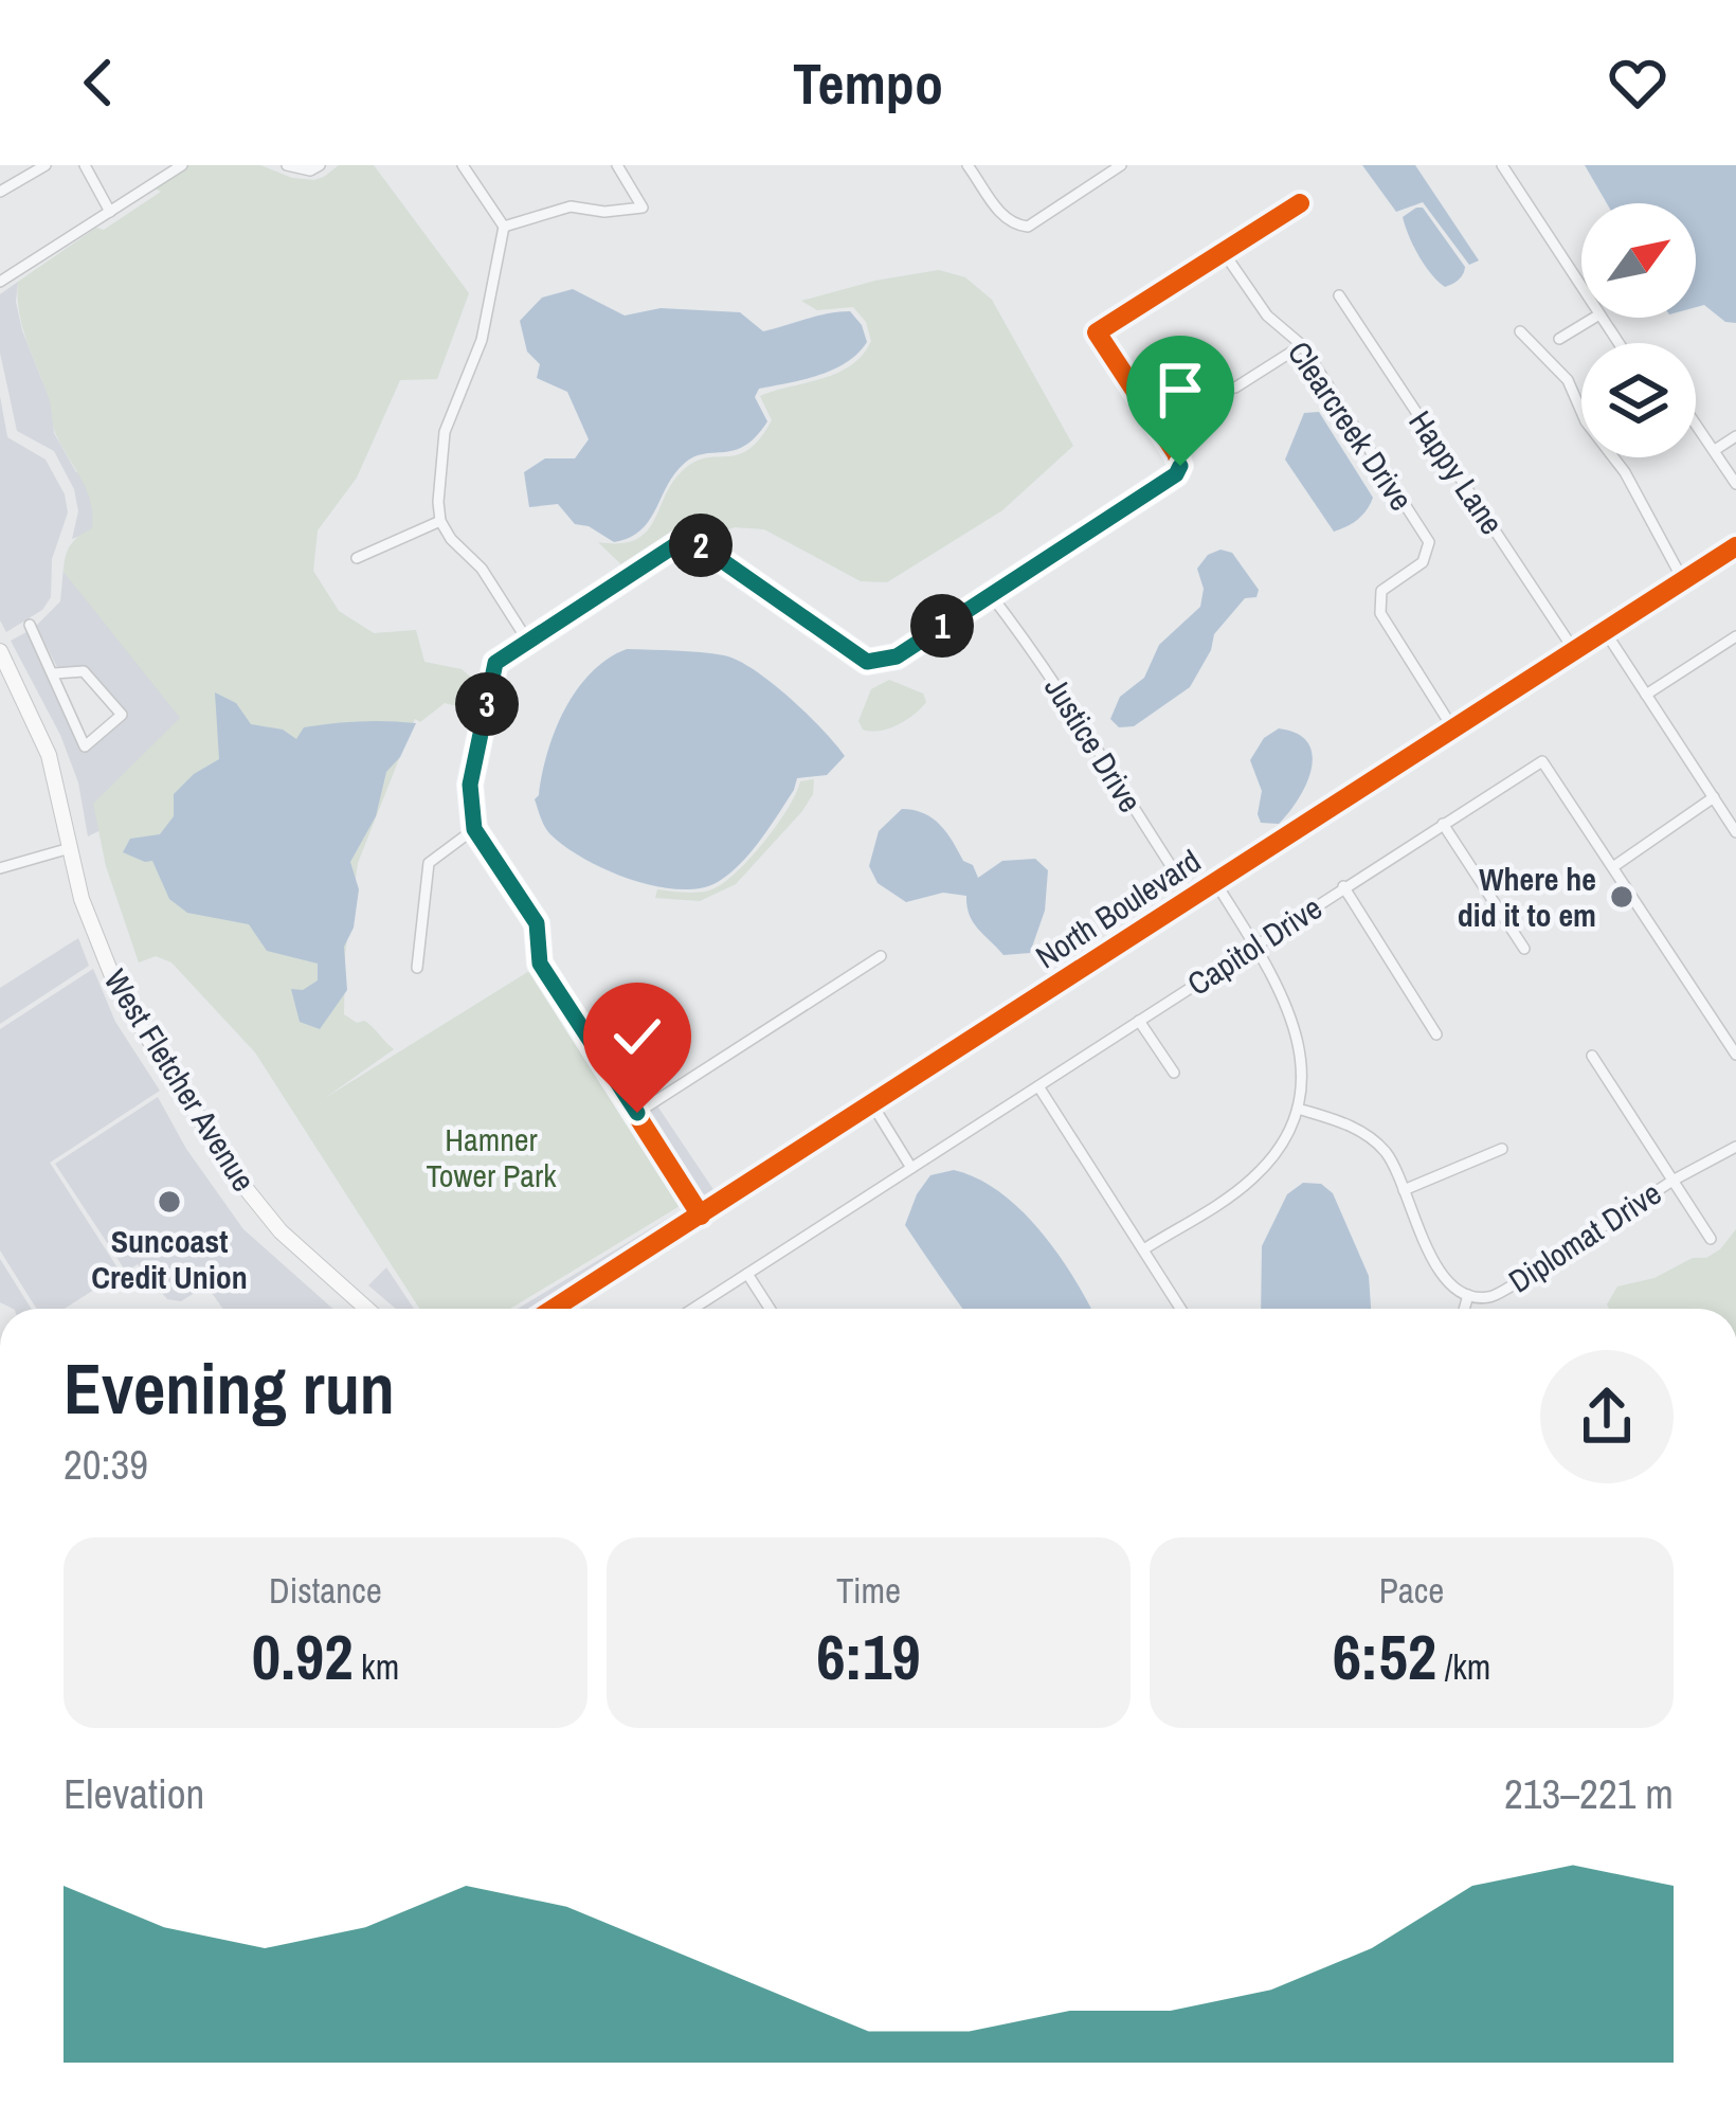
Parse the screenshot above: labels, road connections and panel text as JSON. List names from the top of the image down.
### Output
{
  "streets": {
    "street": [
      "Clearcreek Drive",
      "Happy Lane",
      "Justice Drive",
      "North Boulevard",
      "Capitol Drive",
      "West Fletcher Avenue",
      "Diplomat Drive"
    ]
  },
  "crossings": [
    ["Clearcreek Drive", "North Boulevard"],
    ["Happy Lane", "North Boulevard"],
    ["Justice Drive", "North Boulevard"]
  ],
  "parks": ["Hamner Tower Park"],
  "places": ["Where he did it to em", "Suncoast Credit Union"],
  "north": "top right",
  "page": {
    "header": "Tempo",
    "pins": ["2", "1", "3"],
    "heading": ["Evening run", "20:39"],
    "stats": [
      ["Distance", "0.92 km"],
      ["Time", "6:19"],
      ["Pace", "6:52 /km"]
    ],
    "chart": ["Elevation", "213–221 m"]
  }
}
